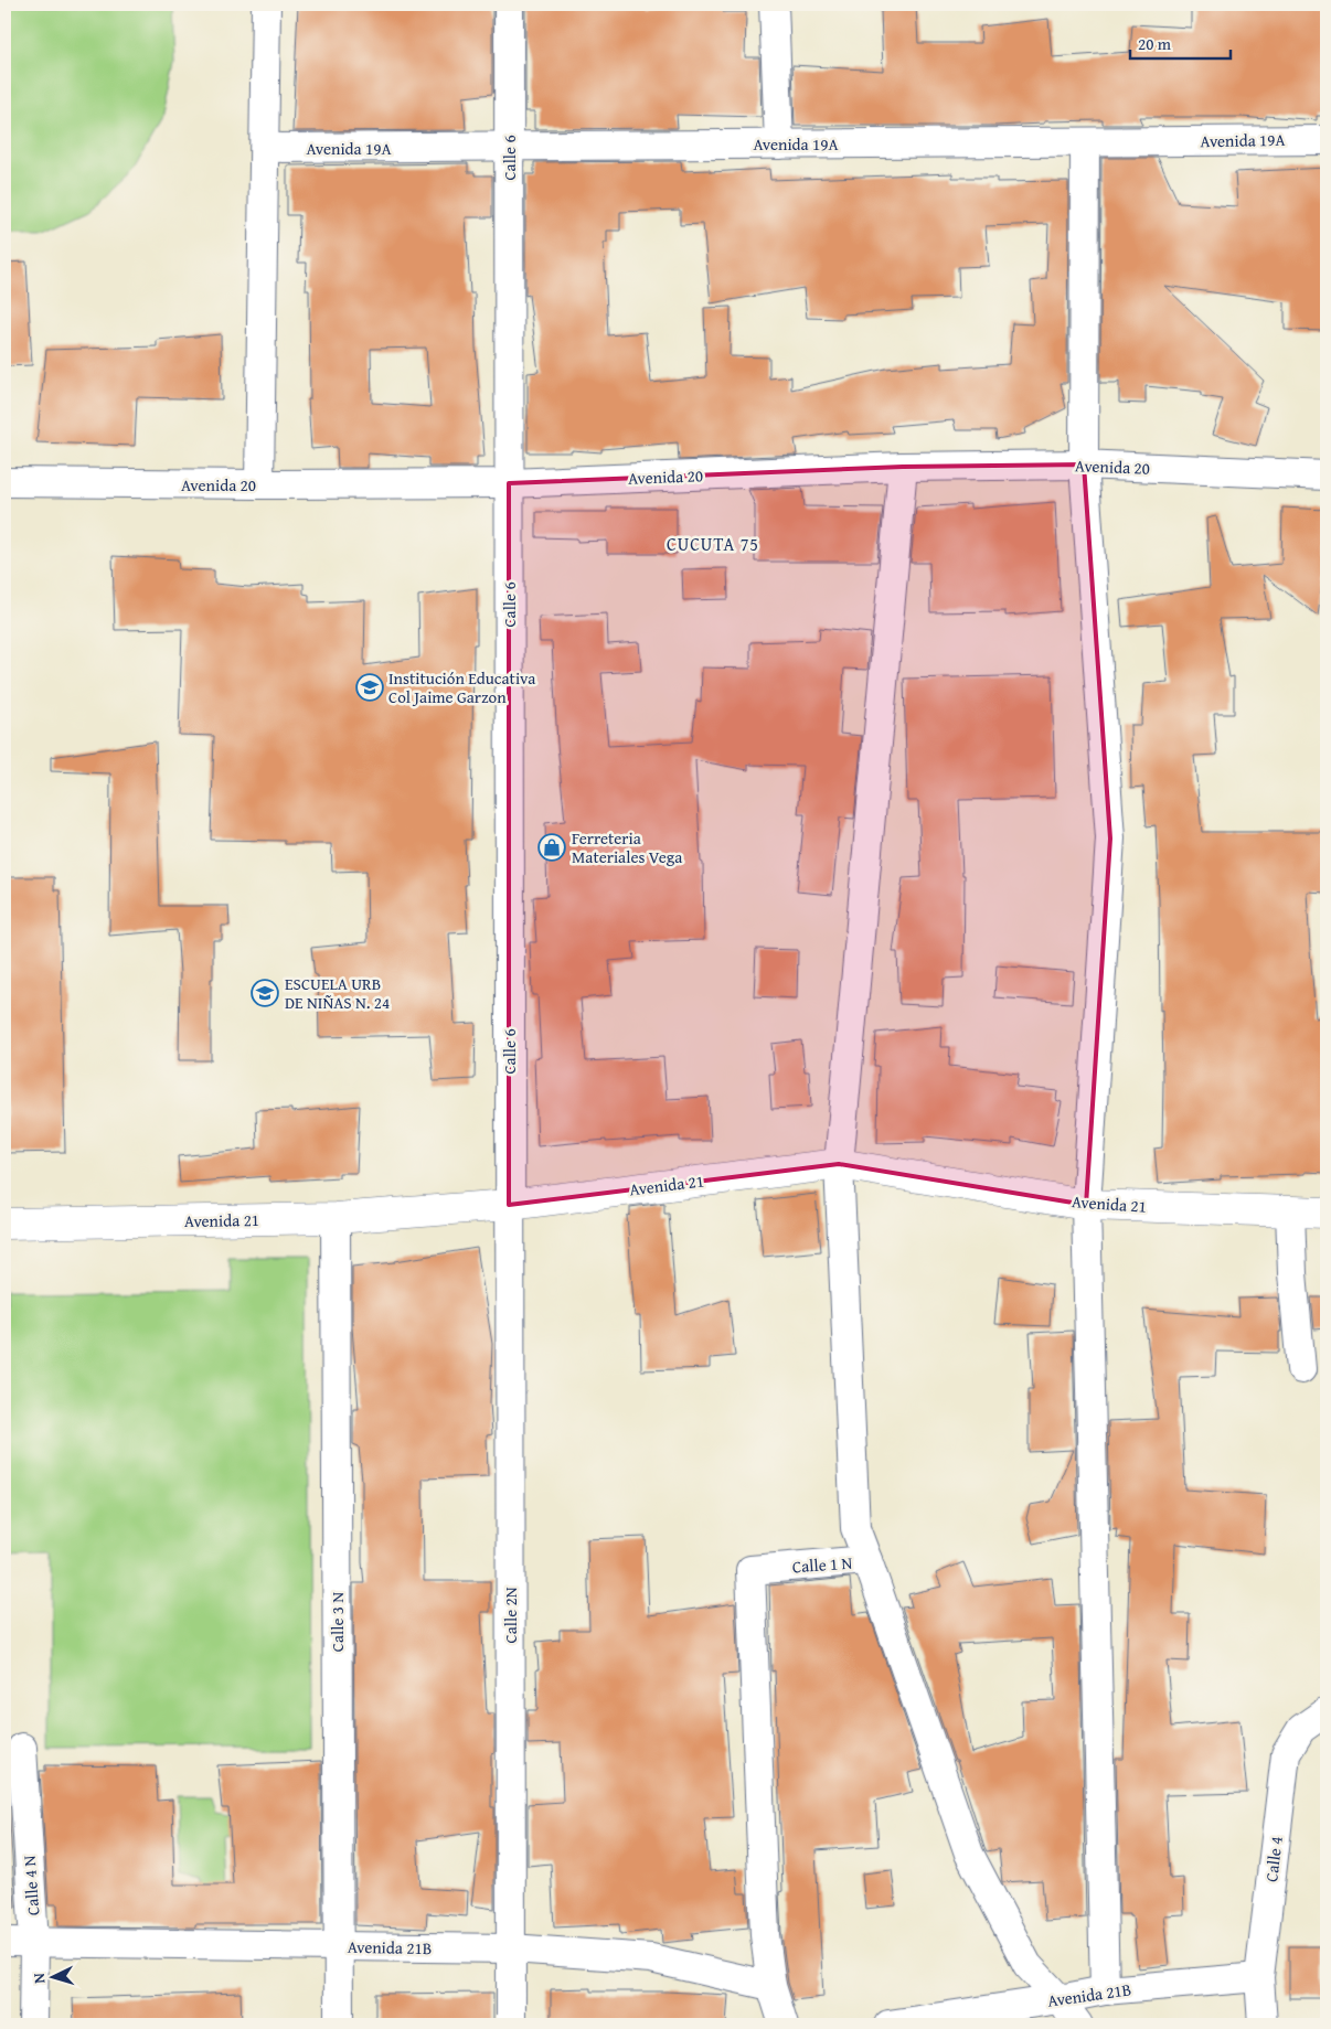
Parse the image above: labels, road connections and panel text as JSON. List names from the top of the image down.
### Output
{
  "streets": {
    "main road": ["Avenida 21"],
    "street": [
      "Avenida 19A",
      "Calle 6",
      "Avenida 20",
      "Calle 1 N",
      "Calle 2N",
      "Calle 3 N",
      "Calle 4",
      "Calle 4 N",
      "Avenida 21B"
    ]
  },
  "crossings": [
    ["Avenida 19A", "Calle 6"],
    ["Calle 6", "Avenida 20"],
    ["Calle 6", "Avenida 21"],
    ["Calle 6", "Calle 2N"],
    ["Avenida 21", "Calle 2N"],
    ["Avenida 21", "Calle 3 N"],
    ["Calle 1 N", "Avenida 21B"],
    ["Calle 2N", "Avenida 21B"],
    ["Calle 3 N", "Avenida 21B"],
    ["Calle 4", "Avenida 21B"],
    ["Calle 4 N", "Avenida 21B"]
  ],
  "districts": ["CUCUTA 75"],
  "places": {
    "school or university": ["Institución Educativa Col Jaime Garzon", "ESCUELA URB DE NIÑAS N. 24"],
    "shop": ["Ferreteria Materiales Vega"]
  },
  "scale_bar": "20 m",
  "north": "left"
}
